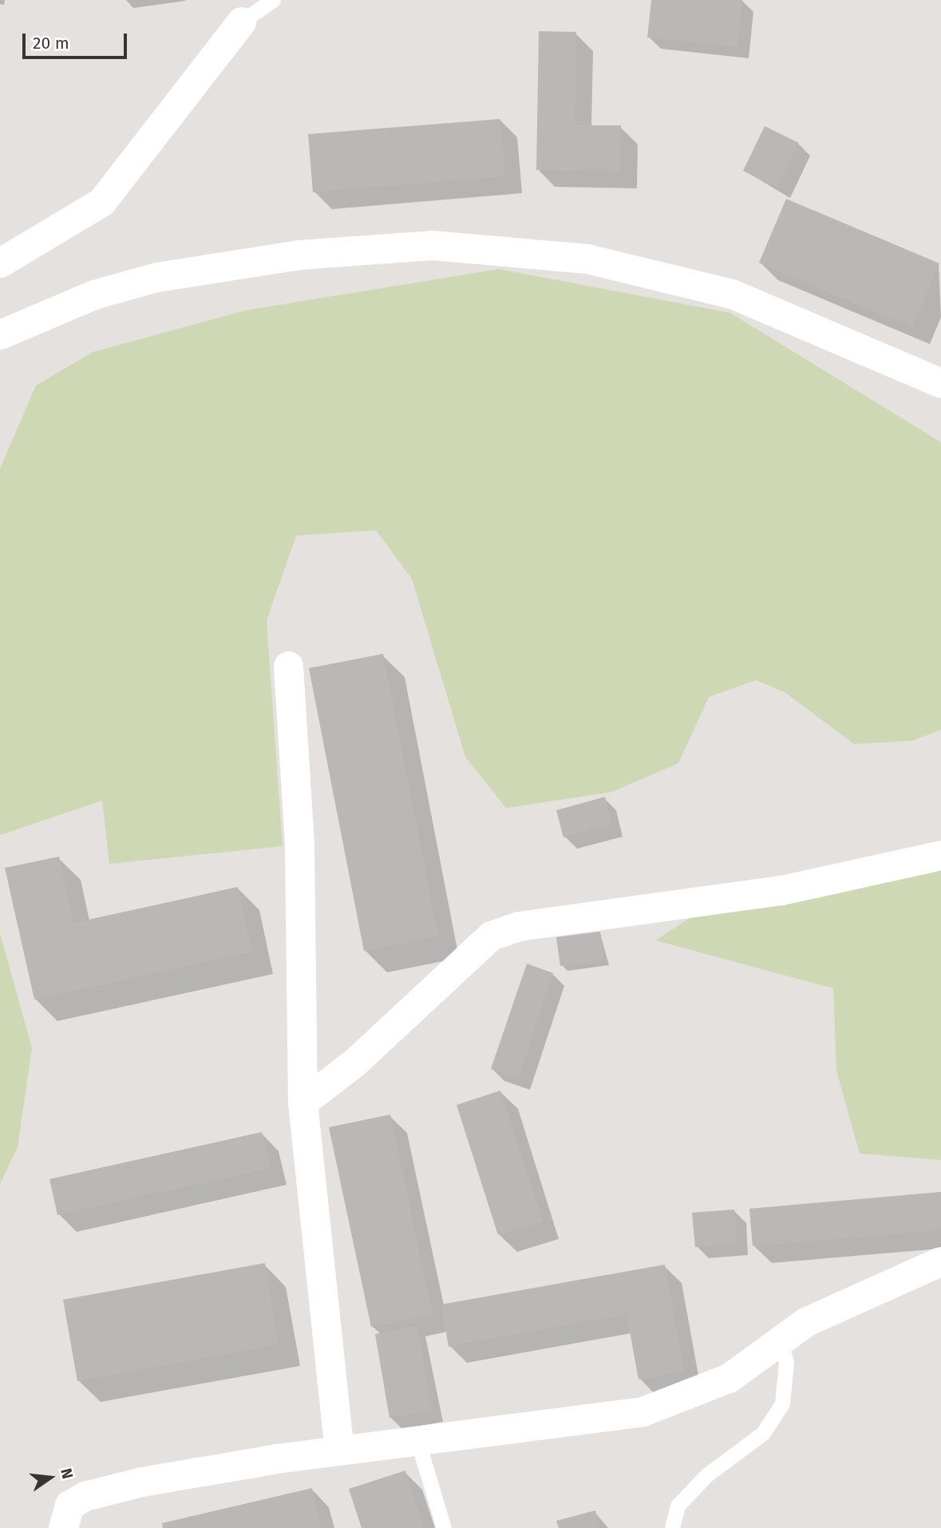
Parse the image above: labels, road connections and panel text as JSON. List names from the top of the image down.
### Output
{
  "scale_bar": "20 m",
  "north": "right"
}
